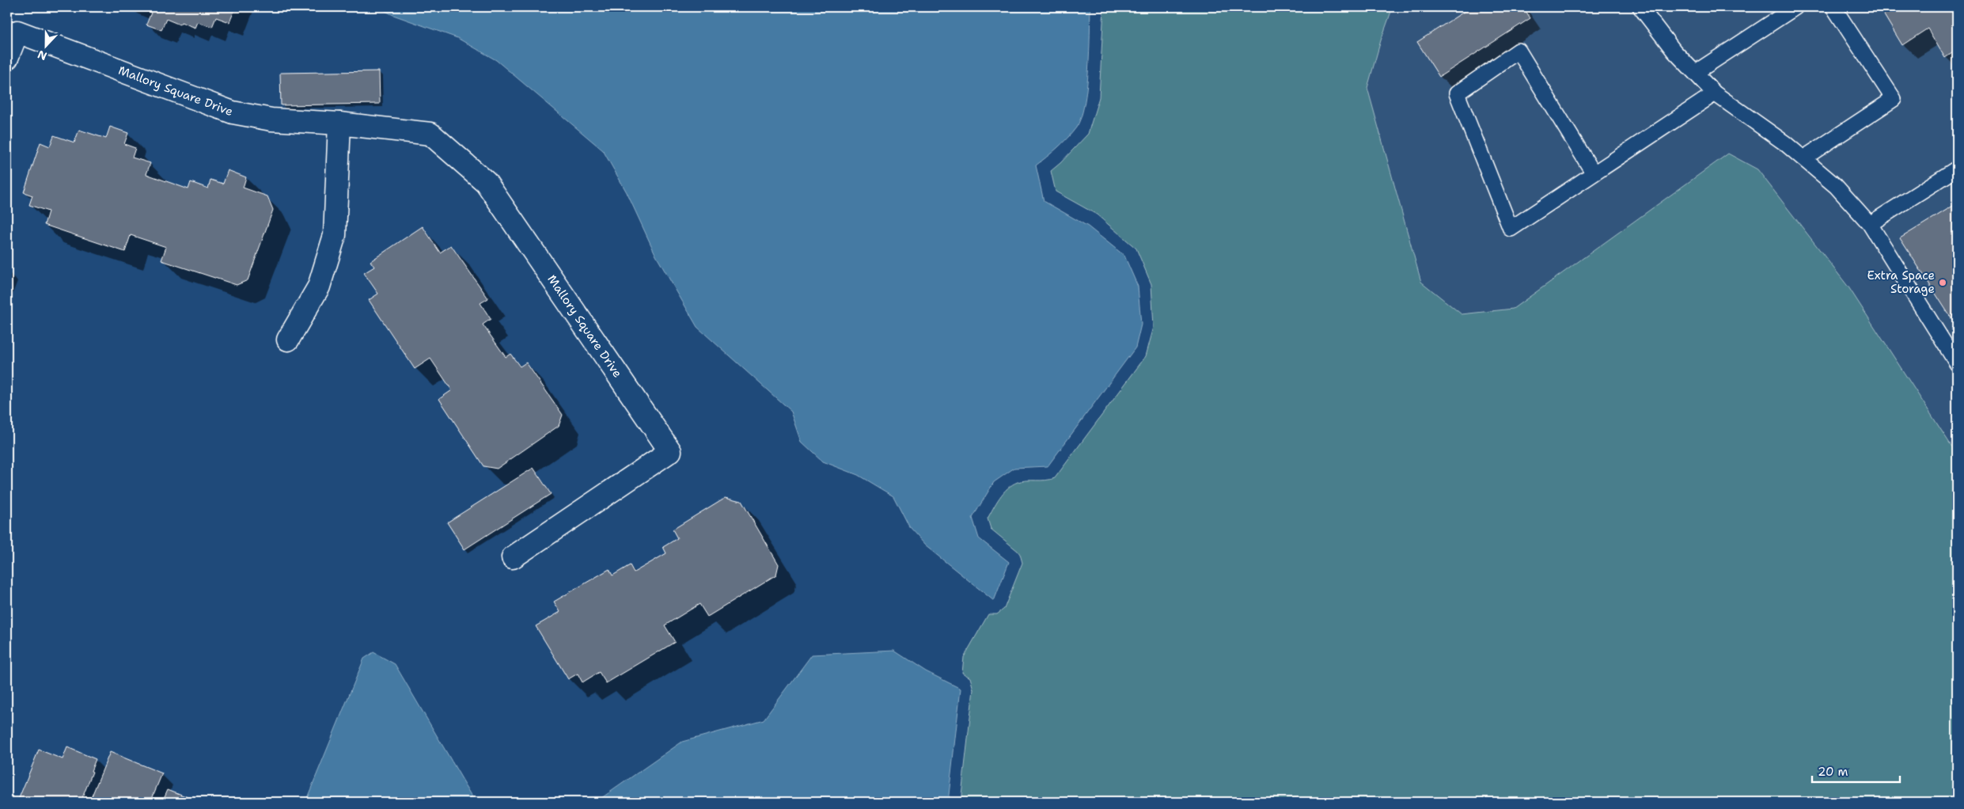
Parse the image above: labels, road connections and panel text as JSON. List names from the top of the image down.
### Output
{
  "streets": {
    "street": ["Mallory Square Drive"]
  },
  "places": ["Extra Space Storage"],
  "scale_bar": "20 m",
  "north": "bottom"
}
